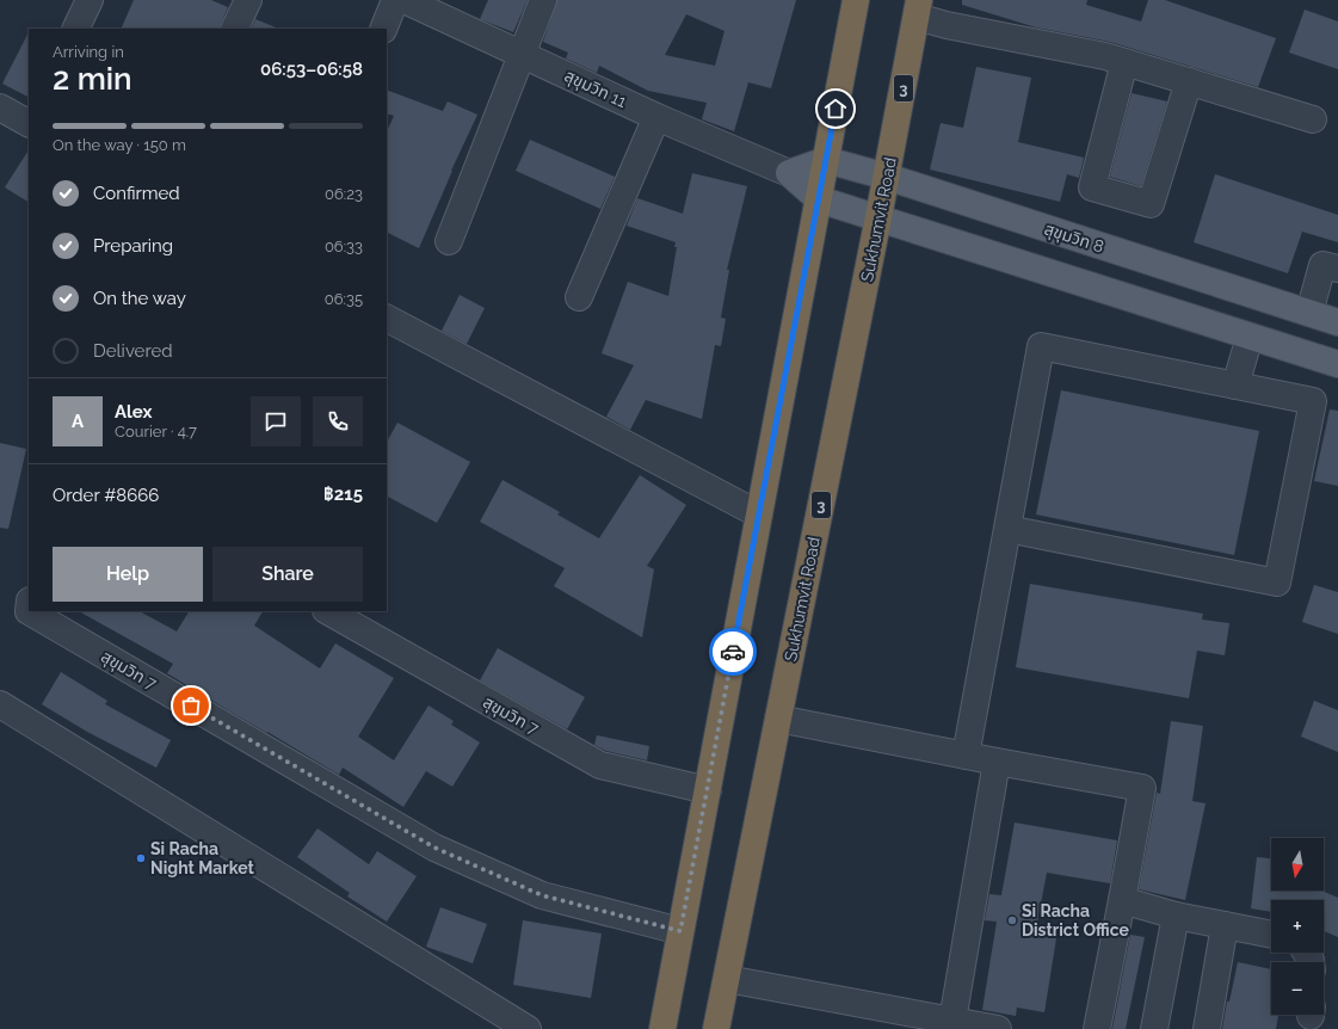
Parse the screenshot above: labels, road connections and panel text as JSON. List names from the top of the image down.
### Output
{
  "streets": {
    "highway": ["3", "Sukhumvit Road"],
    "main road": ["สุขุมวิท 11", "สุขุมวิท 8"],
    "street": ["สุขุมวิท 7"]
  },
  "crossings": [
    ["สุขุมวิท 11", "Sukhumvit Road"],
    ["Sukhumvit Road", "สุขุมวิท 8"]
  ],
  "places": ["Si Racha Night Market", "Si Racha District Office"],
  "north": "bottom",
  "page": {
    "heading": ["2 min", "Arriving in", "06:53–06:58"],
    "panel": [
      "Alex",
      "Courier · 4.7",
      "Order #8666",
      "฿215"
    ],
    "bar": "On the way · 150 m",
    "list": [
      ["Confirmed", "06:23"],
      ["Preparing", "06:33"],
      ["On the way", "06:35"],
      "Delivered"
    ],
    "round": "A",
    "buttons": ["Help", "Share"],
    "map_buttons": ["+", "−"]
  }
}
